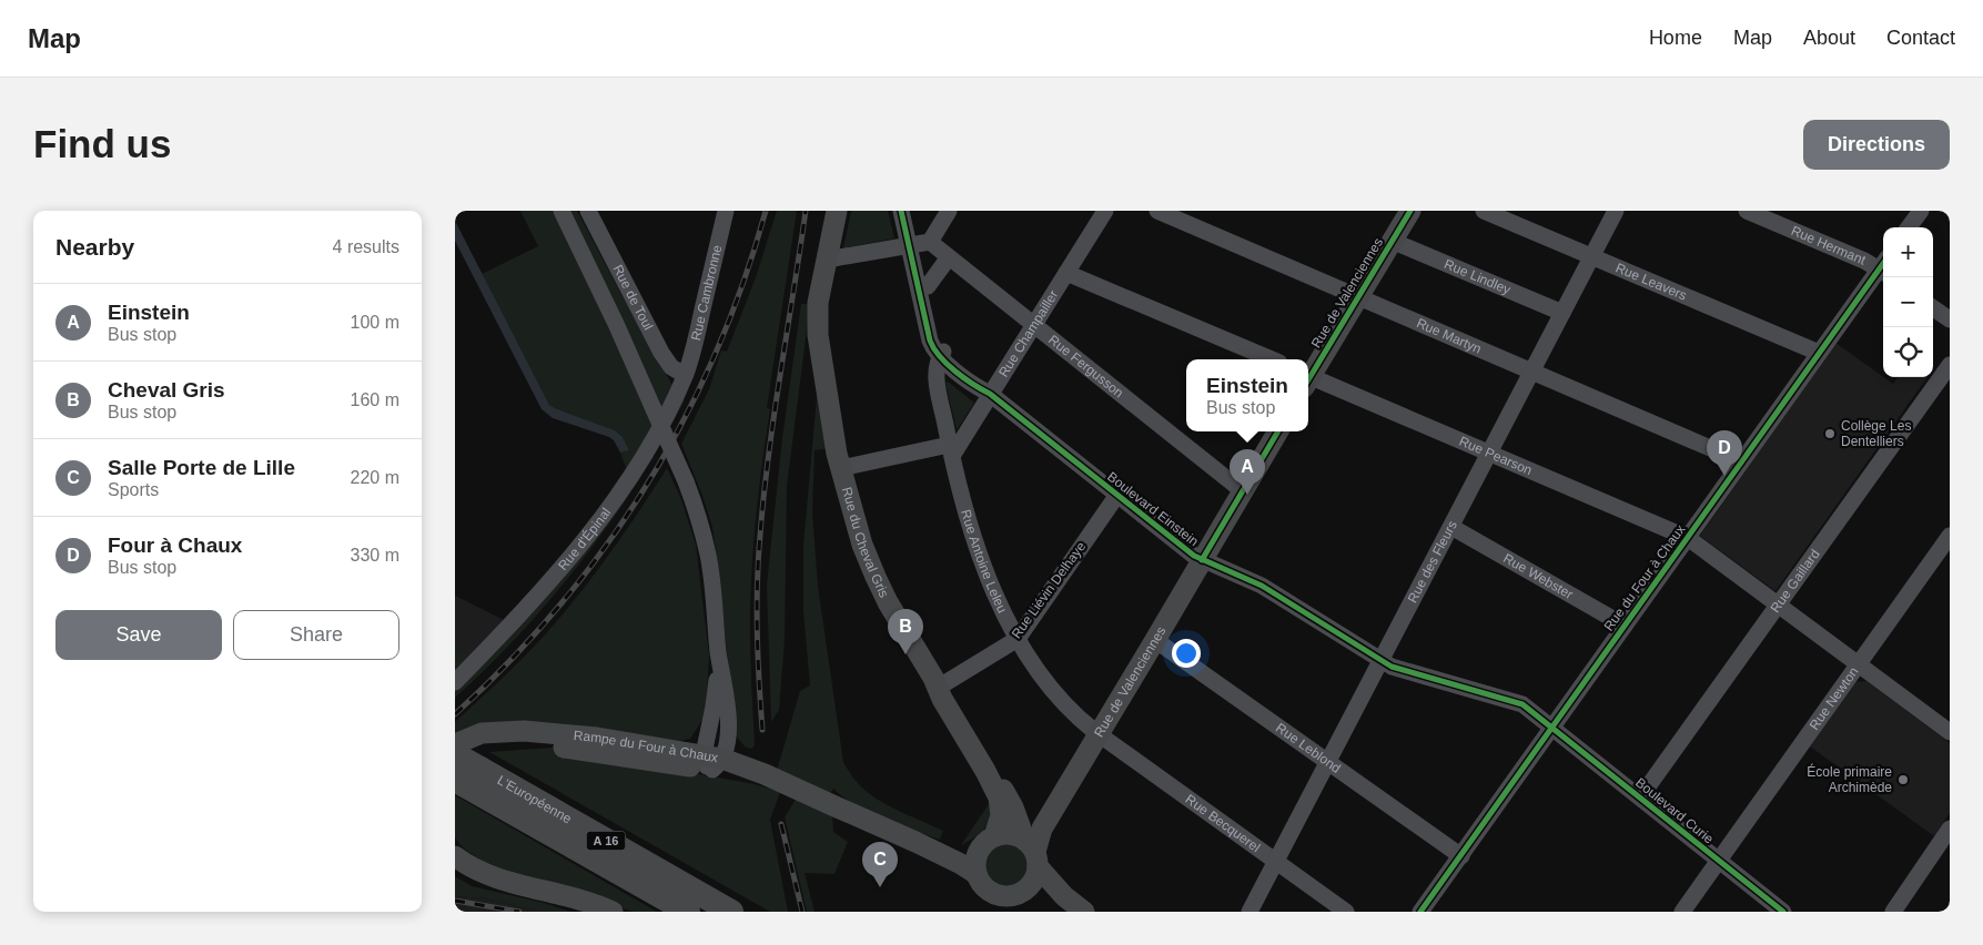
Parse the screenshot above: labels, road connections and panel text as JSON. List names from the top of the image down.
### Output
{
  "streets": {
    "highway": ["L'Européenne", "A 16"],
    "main road": ["Rue de Valenciennes", "Rue du Cheval Gris", "Rampe du Four à Chaux"],
    "street": [
      "Rue Hermant",
      "Rue Lindley",
      "Rue Leavers",
      "Rue Cambronne",
      "Rue de Toul",
      "Rue Champailler",
      "Rue Martyn",
      "Rue Fergusson",
      "Rue Pearson",
      "Boulevard Einstein",
      "Rue d'Épinal",
      "Rue Antoine Leleu",
      "Rue des Fleurs",
      "Rue Webster",
      "Rue du Four à Chaux",
      "Rue Gaillard",
      "Rue Liévin Delhaye",
      "Rue Newton",
      "Rue Leblond",
      "Boulevard Curie",
      "Rue Becquerel"
    ]
  },
  "crossings": [
    ["Rue Lindley", "Rue de Valenciennes"],
    ["Rue Lindley", "Rue des Fleurs"],
    ["Rue Leavers", "Rue des Fleurs"],
    ["Rue Leavers", "Rue du Four à Chaux"],
    ["Rue Cambronne", "Rue de Toul"],
    ["Rue Cambronne", "Rue d'Épinal"],
    ["Rue de Valenciennes", "Rue Martyn"],
    ["Rue de Valenciennes", "Rue Fergusson"],
    ["Rue de Valenciennes", "Boulevard Einstein"],
    ["Rue de Valenciennes", "Rue du Cheval Gris"],
    ["Rue de Valenciennes", "Rue Antoine Leleu"],
    ["Rue de Valenciennes", "Rue Leblond"],
    ["Rue de Valenciennes", "Rue Becquerel"],
    ["Rue de Toul", "Rue d'Épinal"],
    ["Rue Champailler", "Rue Fergusson"],
    ["Rue Champailler", "Boulevard Einstein"],
    ["Rue Champailler", "Rue Antoine Leleu"],
    ["Rue Martyn", "Rue des Fleurs"],
    ["Rue Martyn", "Rue du Four à Chaux"],
    ["Rue Fergusson", "Rue Antoine Leleu"],
    ["Rue Pearson", "Rue des Fleurs"],
    ["Rue Pearson", "Rue du Four à Chaux"],
    ["Rue Pearson", "Rue Gaillard"],
    ["Rue Pearson", "Rue Newton"],
    ["Boulevard Einstein", "Rue Antoine Leleu"],
    ["Boulevard Einstein", "Rue des Fleurs"],
    ["Boulevard Einstein", "Rue du Four à Chaux"],
    ["Boulevard Einstein", "Rue Liévin Delhaye"],
    ["Boulevard Einstein", "Boulevard Curie"],
    ["Rue du Cheval Gris", "Rue Liévin Delhaye"],
    ["Rue Antoine Leleu", "Rue Liévin Delhaye"],
    ["Rue Antoine Leleu", "Rue Becquerel"],
    ["Rue des Fleurs", "Rue Webster"],
    ["Rue des Fleurs", "Rue Leblond"],
    ["Rue des Fleurs", "Rue Becquerel"],
    ["Rue Webster", "Rue du Four à Chaux"],
    ["Rue du Four à Chaux", "Rue Leblond"],
    ["Rue du Four à Chaux", "Boulevard Curie"],
    ["Rue Gaillard", "Boulevard Curie"],
    ["Rue Newton", "Boulevard Curie"],
    ["Rampe du Four à Chaux", "L'Européenne"]
  ],
  "places": ["Collège Les Dentelliers", "École primaire Archimède"],
  "page": {
    "header": "Map",
    "nav": [
      "Home",
      "Map",
      "About",
      "Contact"
    ],
    "buttons": [
      "Directions",
      ["Save", "Share"]
    ],
    "title": "Find us",
    "heading": ["Nearby", "4 results"],
    "map_buttons": ["+", "−"],
    "list": [
      {
        "mark": "A",
        "name": "Einstein",
        "note": "Bus stop",
        "value": "100 m"
      },
      {
        "mark": "B",
        "name": "Cheval Gris",
        "note": "Bus stop",
        "value": "160 m"
      },
      {
        "mark": "C",
        "name": "Salle Porte de Lille",
        "note": "Sports",
        "value": "220 m"
      },
      {
        "mark": "D",
        "name": "Four à Chaux",
        "note": "Bus stop",
        "value": "330 m"
      }
    ],
    "popup": ["Einstein", "Bus stop"],
    "pins": [
      "D",
      "A",
      "B",
      "C"
    ]
  }
}
